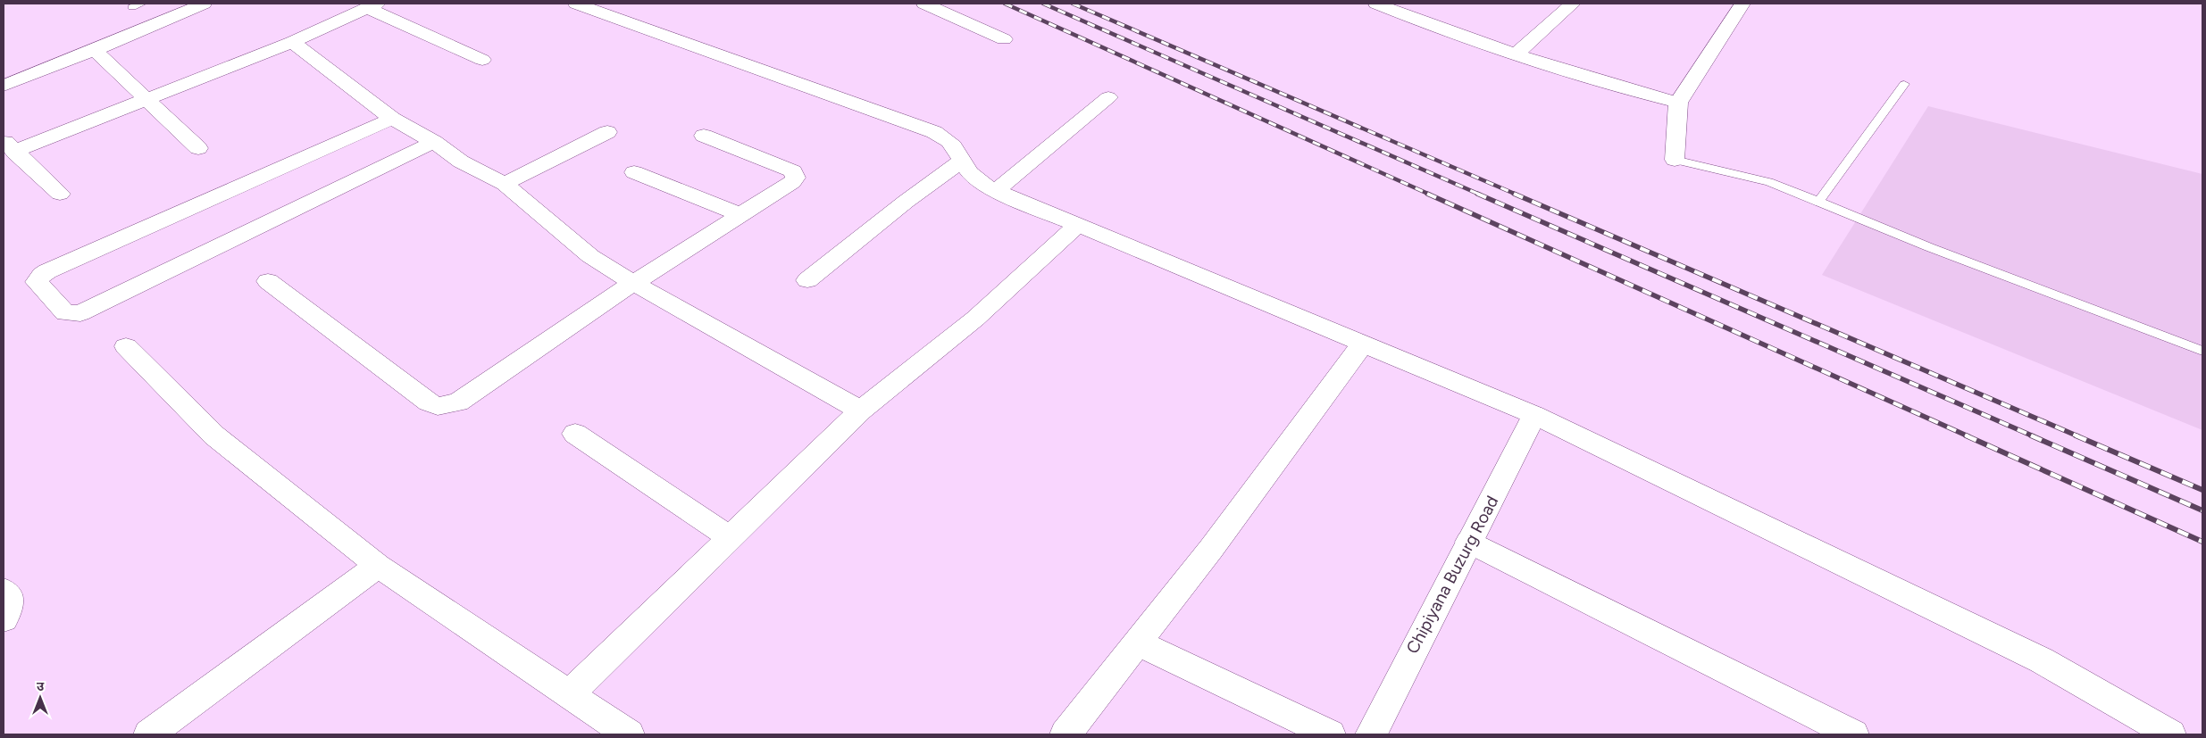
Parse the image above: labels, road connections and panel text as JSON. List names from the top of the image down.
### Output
{
  "streets": {
    "street": ["Chipiyana Buzurg Road"]
  },
  "north": "top"
}
